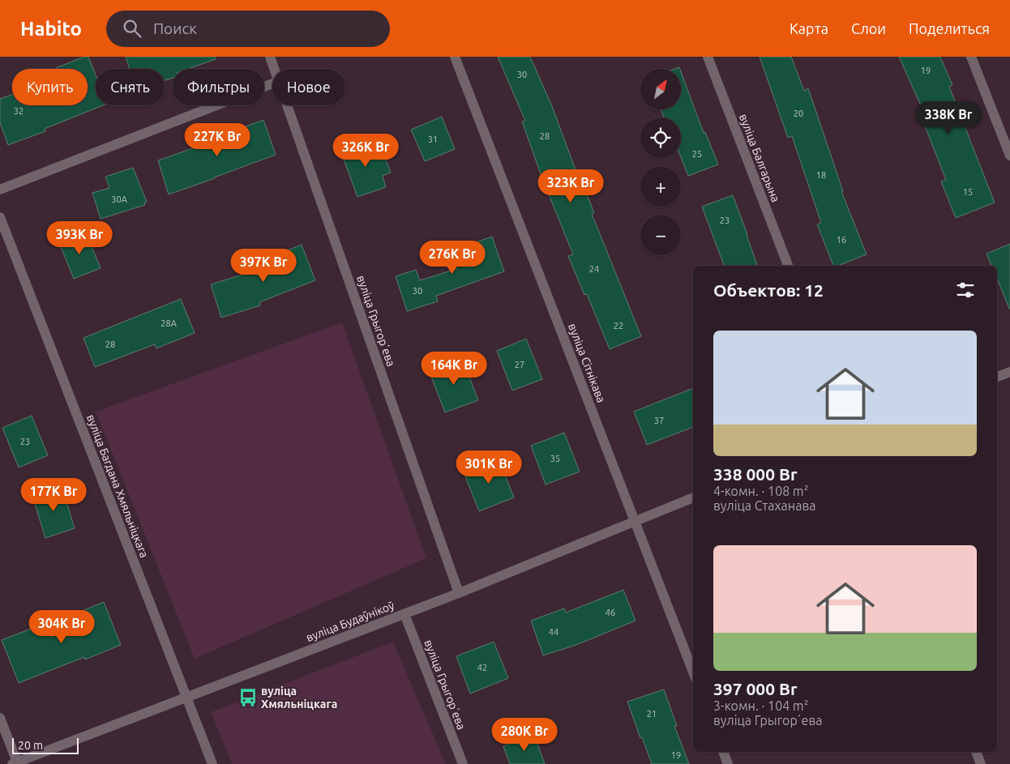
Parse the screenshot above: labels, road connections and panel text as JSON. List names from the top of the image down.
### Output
{
  "streets": {
    "street": [
      "вуліца Балгарына",
      "вуліца Грыгорʼева",
      "вуліца Сітнікава",
      "вуліца Багдана Хмяльніцкага",
      "вуліца Будаўнікоў"
    ]
  },
  "crossings": [
    ["вуліца Грыгорʼева", "вуліца Будаўнікоў"],
    ["вуліца Сітнікава", "вуліца Будаўнікоў"],
    ["вуліца Багдана Хмяльніцкага", "вуліца Будаўнікоў"]
  ],
  "places": {
    "bus stop": ["вуліца Хмяльніцкага"]
  },
  "house_numbers": [
    "19",
    "30",
    "32",
    "20",
    "28",
    "31",
    "25",
    "18",
    "15",
    "30А",
    "23",
    "16",
    "24",
    "30",
    "28А",
    "22",
    "28",
    "27",
    "37",
    "23",
    "35",
    "46",
    "44",
    "42",
    "21",
    "19"
  ],
  "scale_bar": "20 m",
  "north": "top right",
  "page": {
    "header": "Habito",
    "search": "Поиск",
    "nav": ["Карта", "Слои", "Поделиться"],
    "map_buttons": ["+", "−"],
    "chip": [
      "Купить",
      "Снять",
      "Фильтры",
      "Новое"
    ],
    "price": [
      "338K Br",
      "227K Br",
      "326K Br",
      "323K Br",
      "393K Br",
      "276K Br",
      "397K Br",
      "164K Br",
      "301K Br",
      "177K Br",
      "304K Br",
      "280K Br"
    ],
    "heading": "Объектов: 12",
    "list": [
      {
        "name": "338 000 Br",
        "note": "4-комн. · 108 m² · вуліца Стаханава"
      },
      {
        "name": "397 000 Br",
        "note": "3-комн. · 104 m² · вуліца Грыгорʼева"
      }
    ],
    "scale": "20 m"
  }
}
